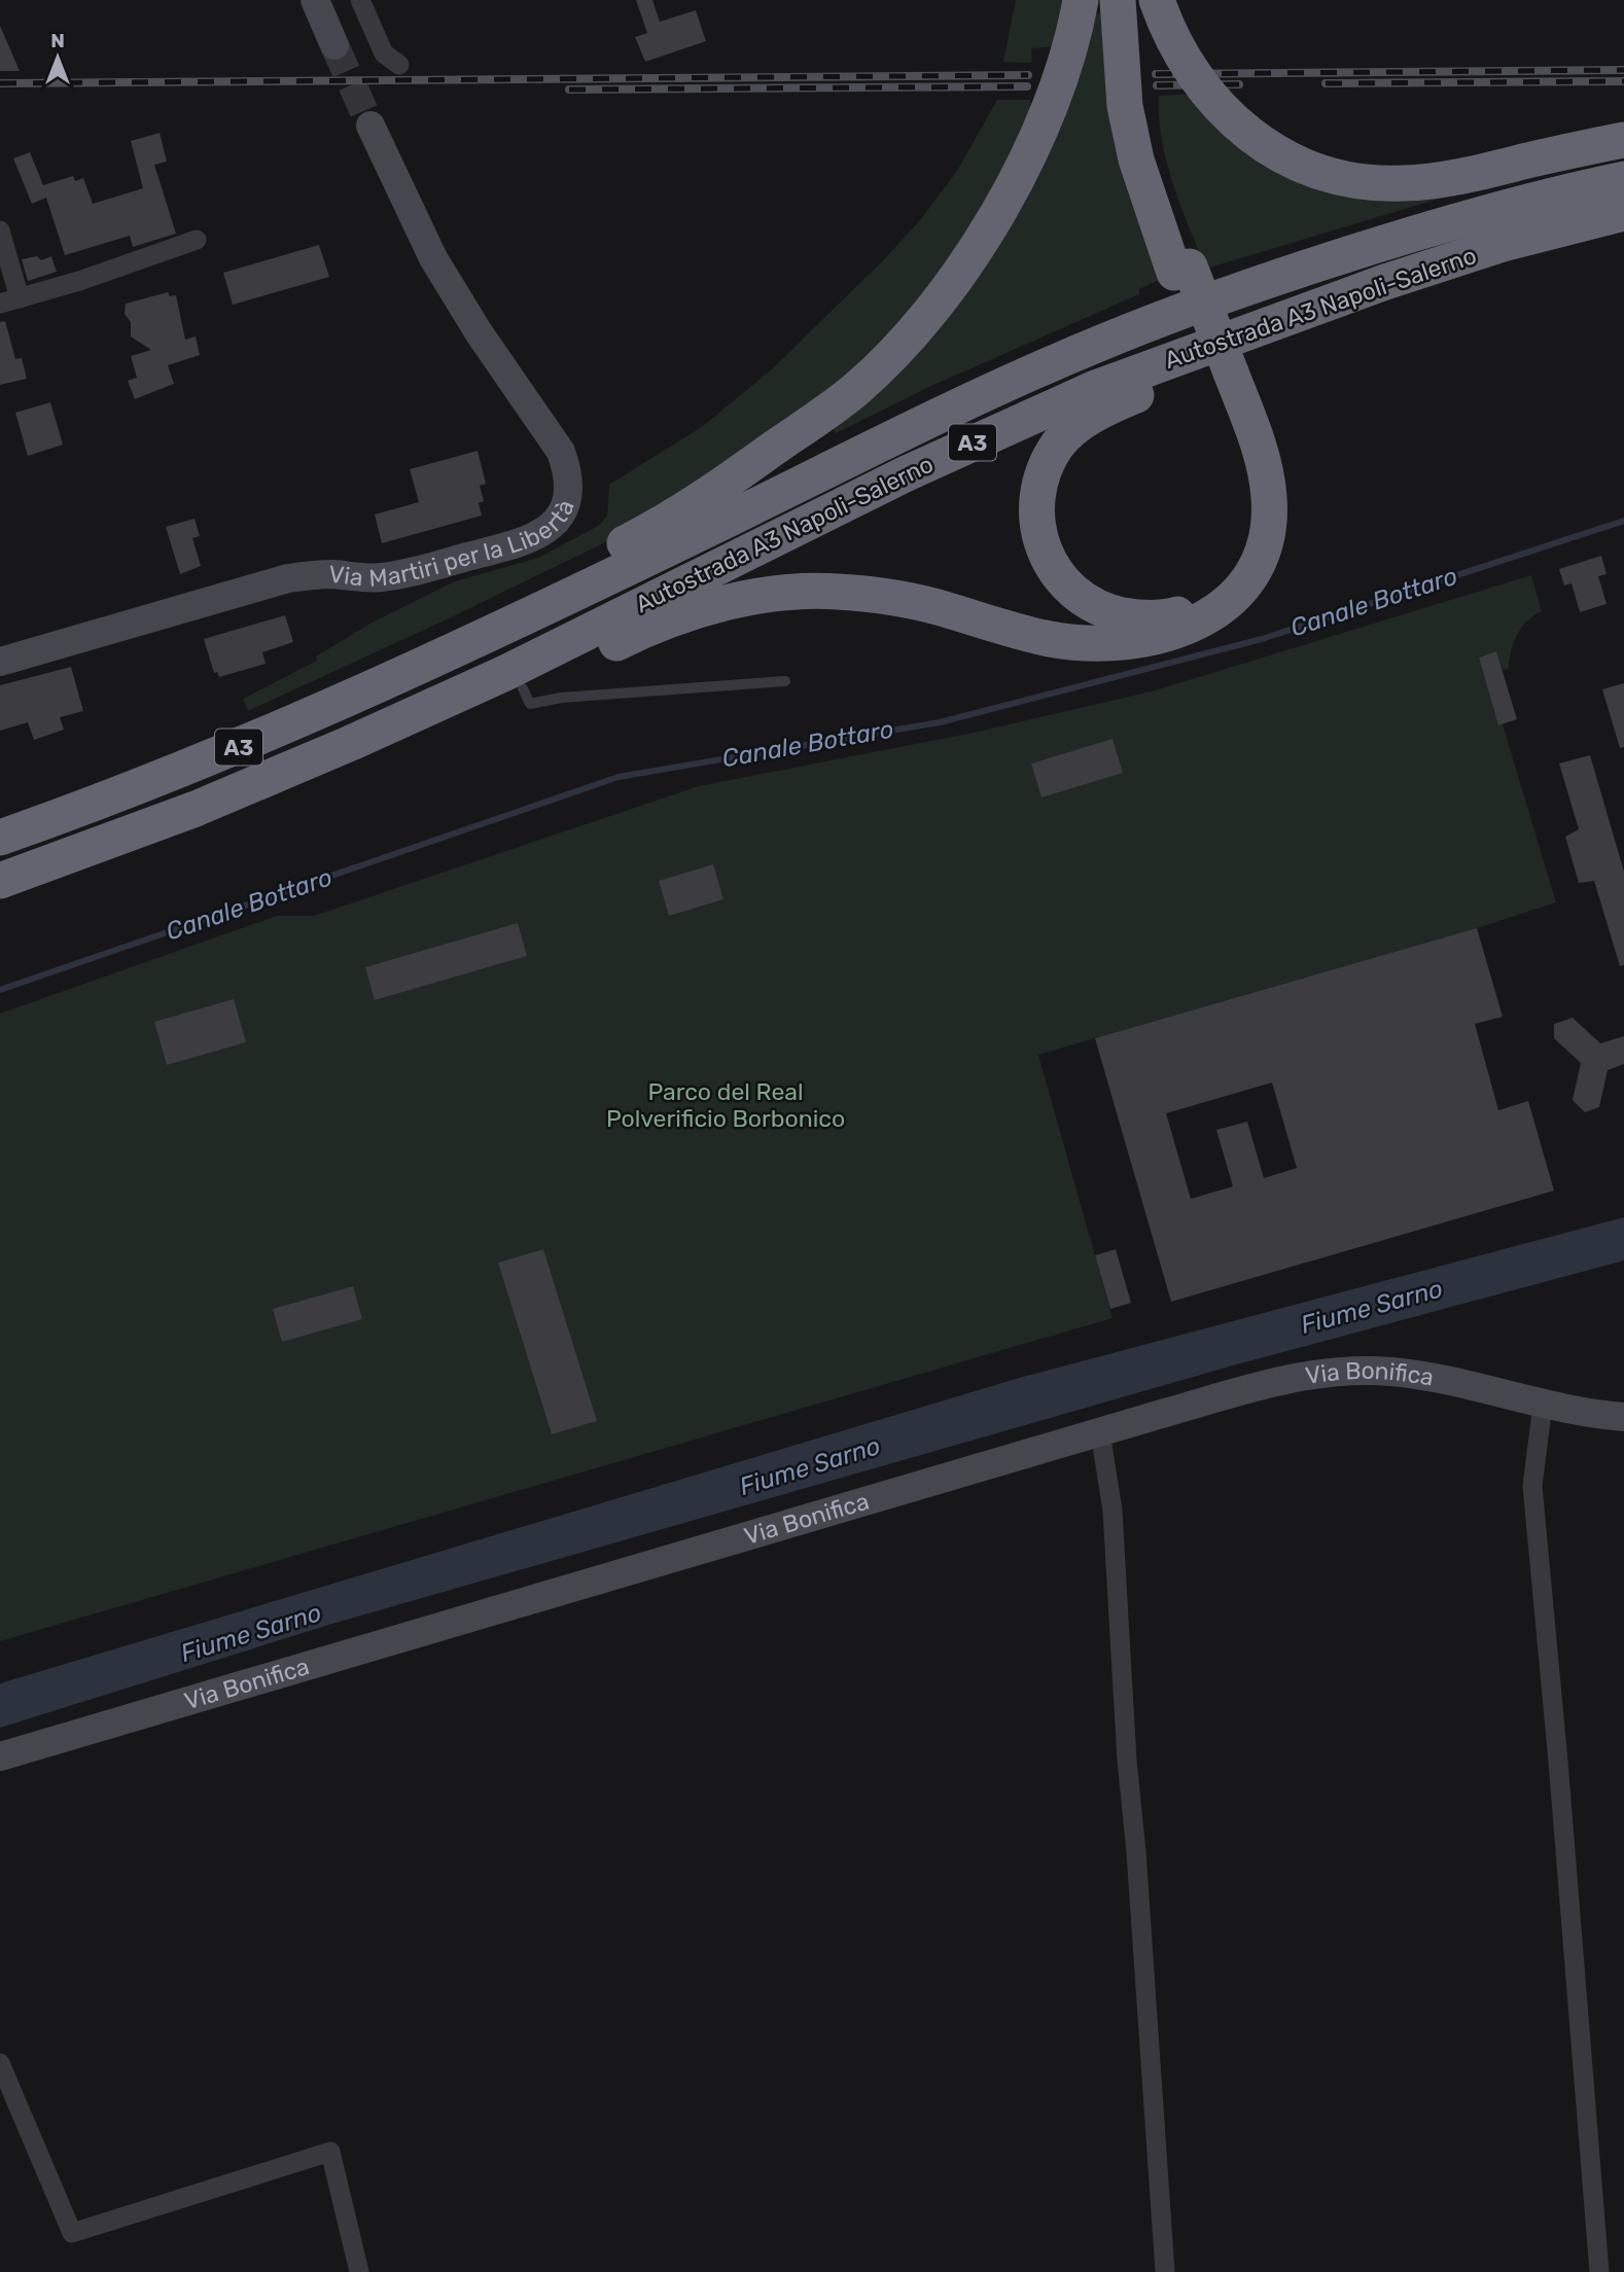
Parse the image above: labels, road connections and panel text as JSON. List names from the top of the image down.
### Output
{
  "streets": {
    "highway": ["Autostrada A3 Napoli-Salerno", "A3"],
    "main road": ["Via Martiri per la Libertà", "Via Bonifica"]
  },
  "water": ["Canale Bottaro", "Fiume Sarno"],
  "parks": ["Parco del Real Polverificio Borbonico"],
  "north": "top"
}
